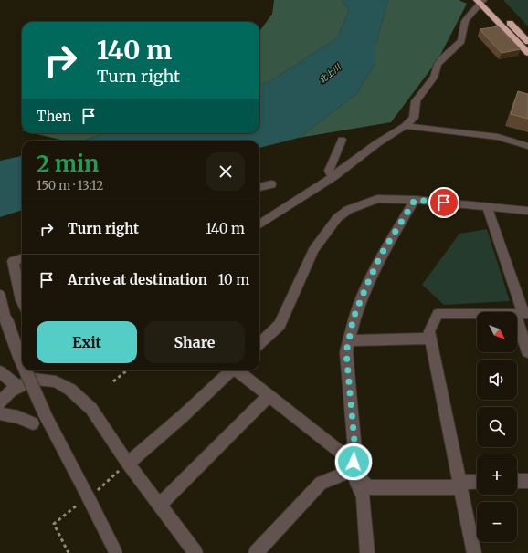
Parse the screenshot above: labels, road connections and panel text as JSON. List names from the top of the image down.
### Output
{
  "water": ["北上川"],
  "north": "bottom right",
  "page": {
    "turn": ["140 m", "Turn right"],
    "then": "Then",
    "heading": ["2 min", "150 m · 13:12"],
    "list": [
      {
        "name": "Turn right",
        "value": "140 m"
      },
      {
        "name": "Arrive at destination",
        "value": "10 m"
      }
    ],
    "map_buttons": ["+", "−"],
    "buttons": ["Exit", "Share"]
  }
}
